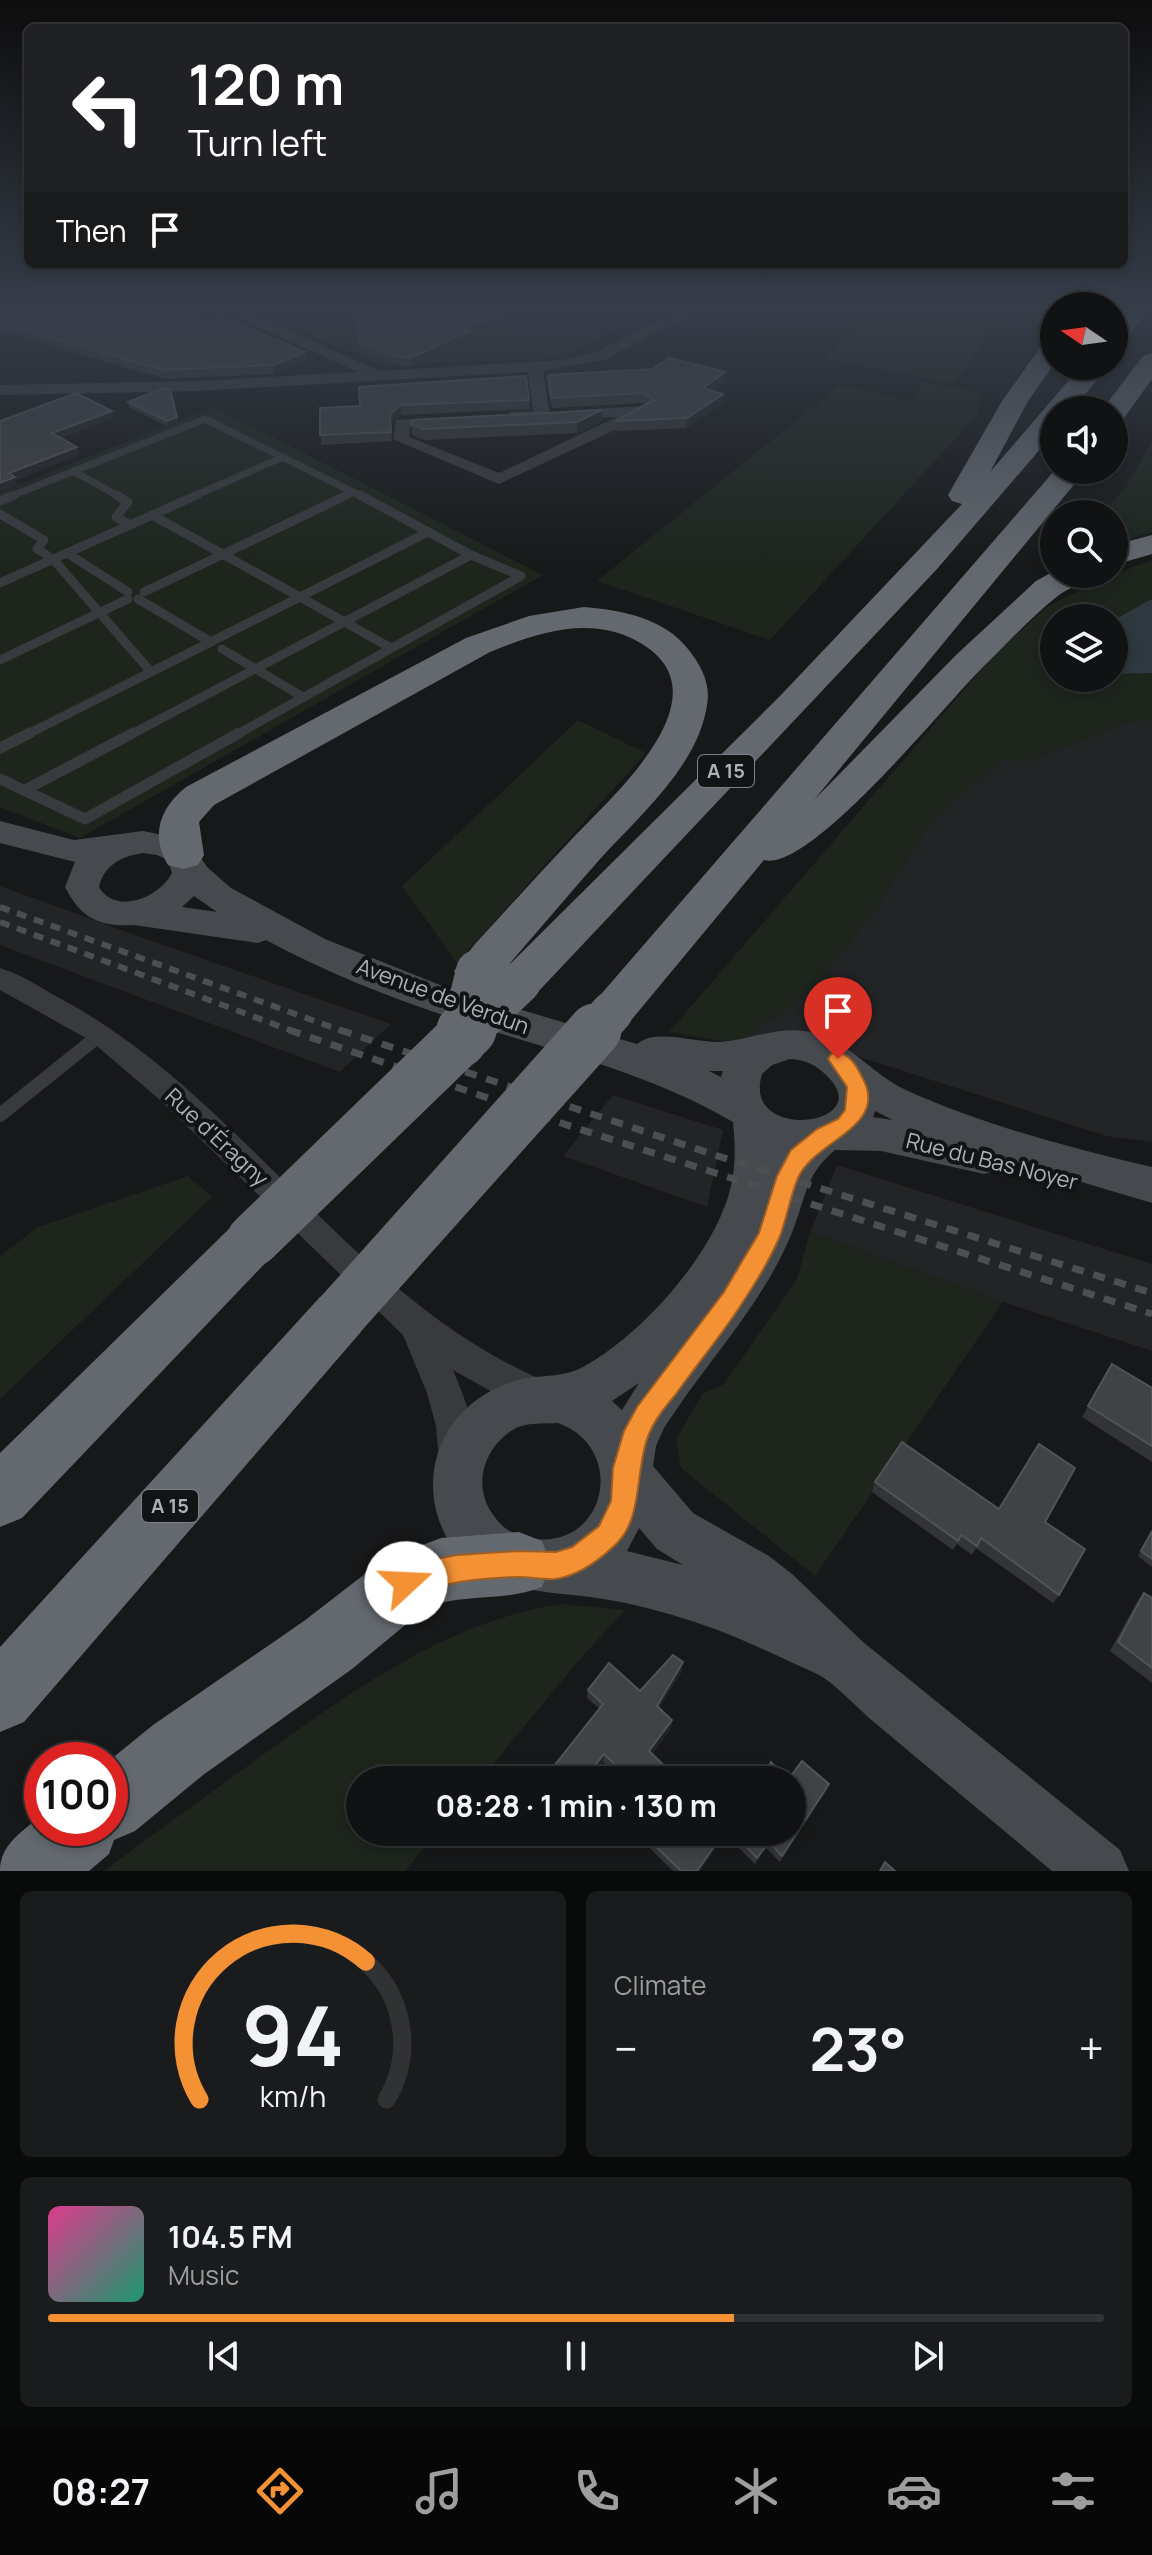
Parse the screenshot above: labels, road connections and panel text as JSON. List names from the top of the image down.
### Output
{
  "streets": {
    "highway": ["A 15"],
    "main road": ["Avenue de Verdun", "Rue du Bas Noyer"],
    "street": ["Rue d'Éragny"]
  },
  "crossings": [
    ["A 15", "Avenue de Verdun"],
    ["Avenue de Verdun", "Rue du Bas Noyer"]
  ],
  "north": "left",
  "page": {
    "turn": ["120 m", "Turn left"],
    "then": "Then",
    "limit": "100",
    "trip": "08:28 · 1 min · 130 m",
    "tile": "Climate",
    "heat": ["−", "23°", "+"],
    "song": ["104.5 FM", "Music"],
    "tabs": "08:27",
    "gauge": ["94", "km/h"]
  }
}
